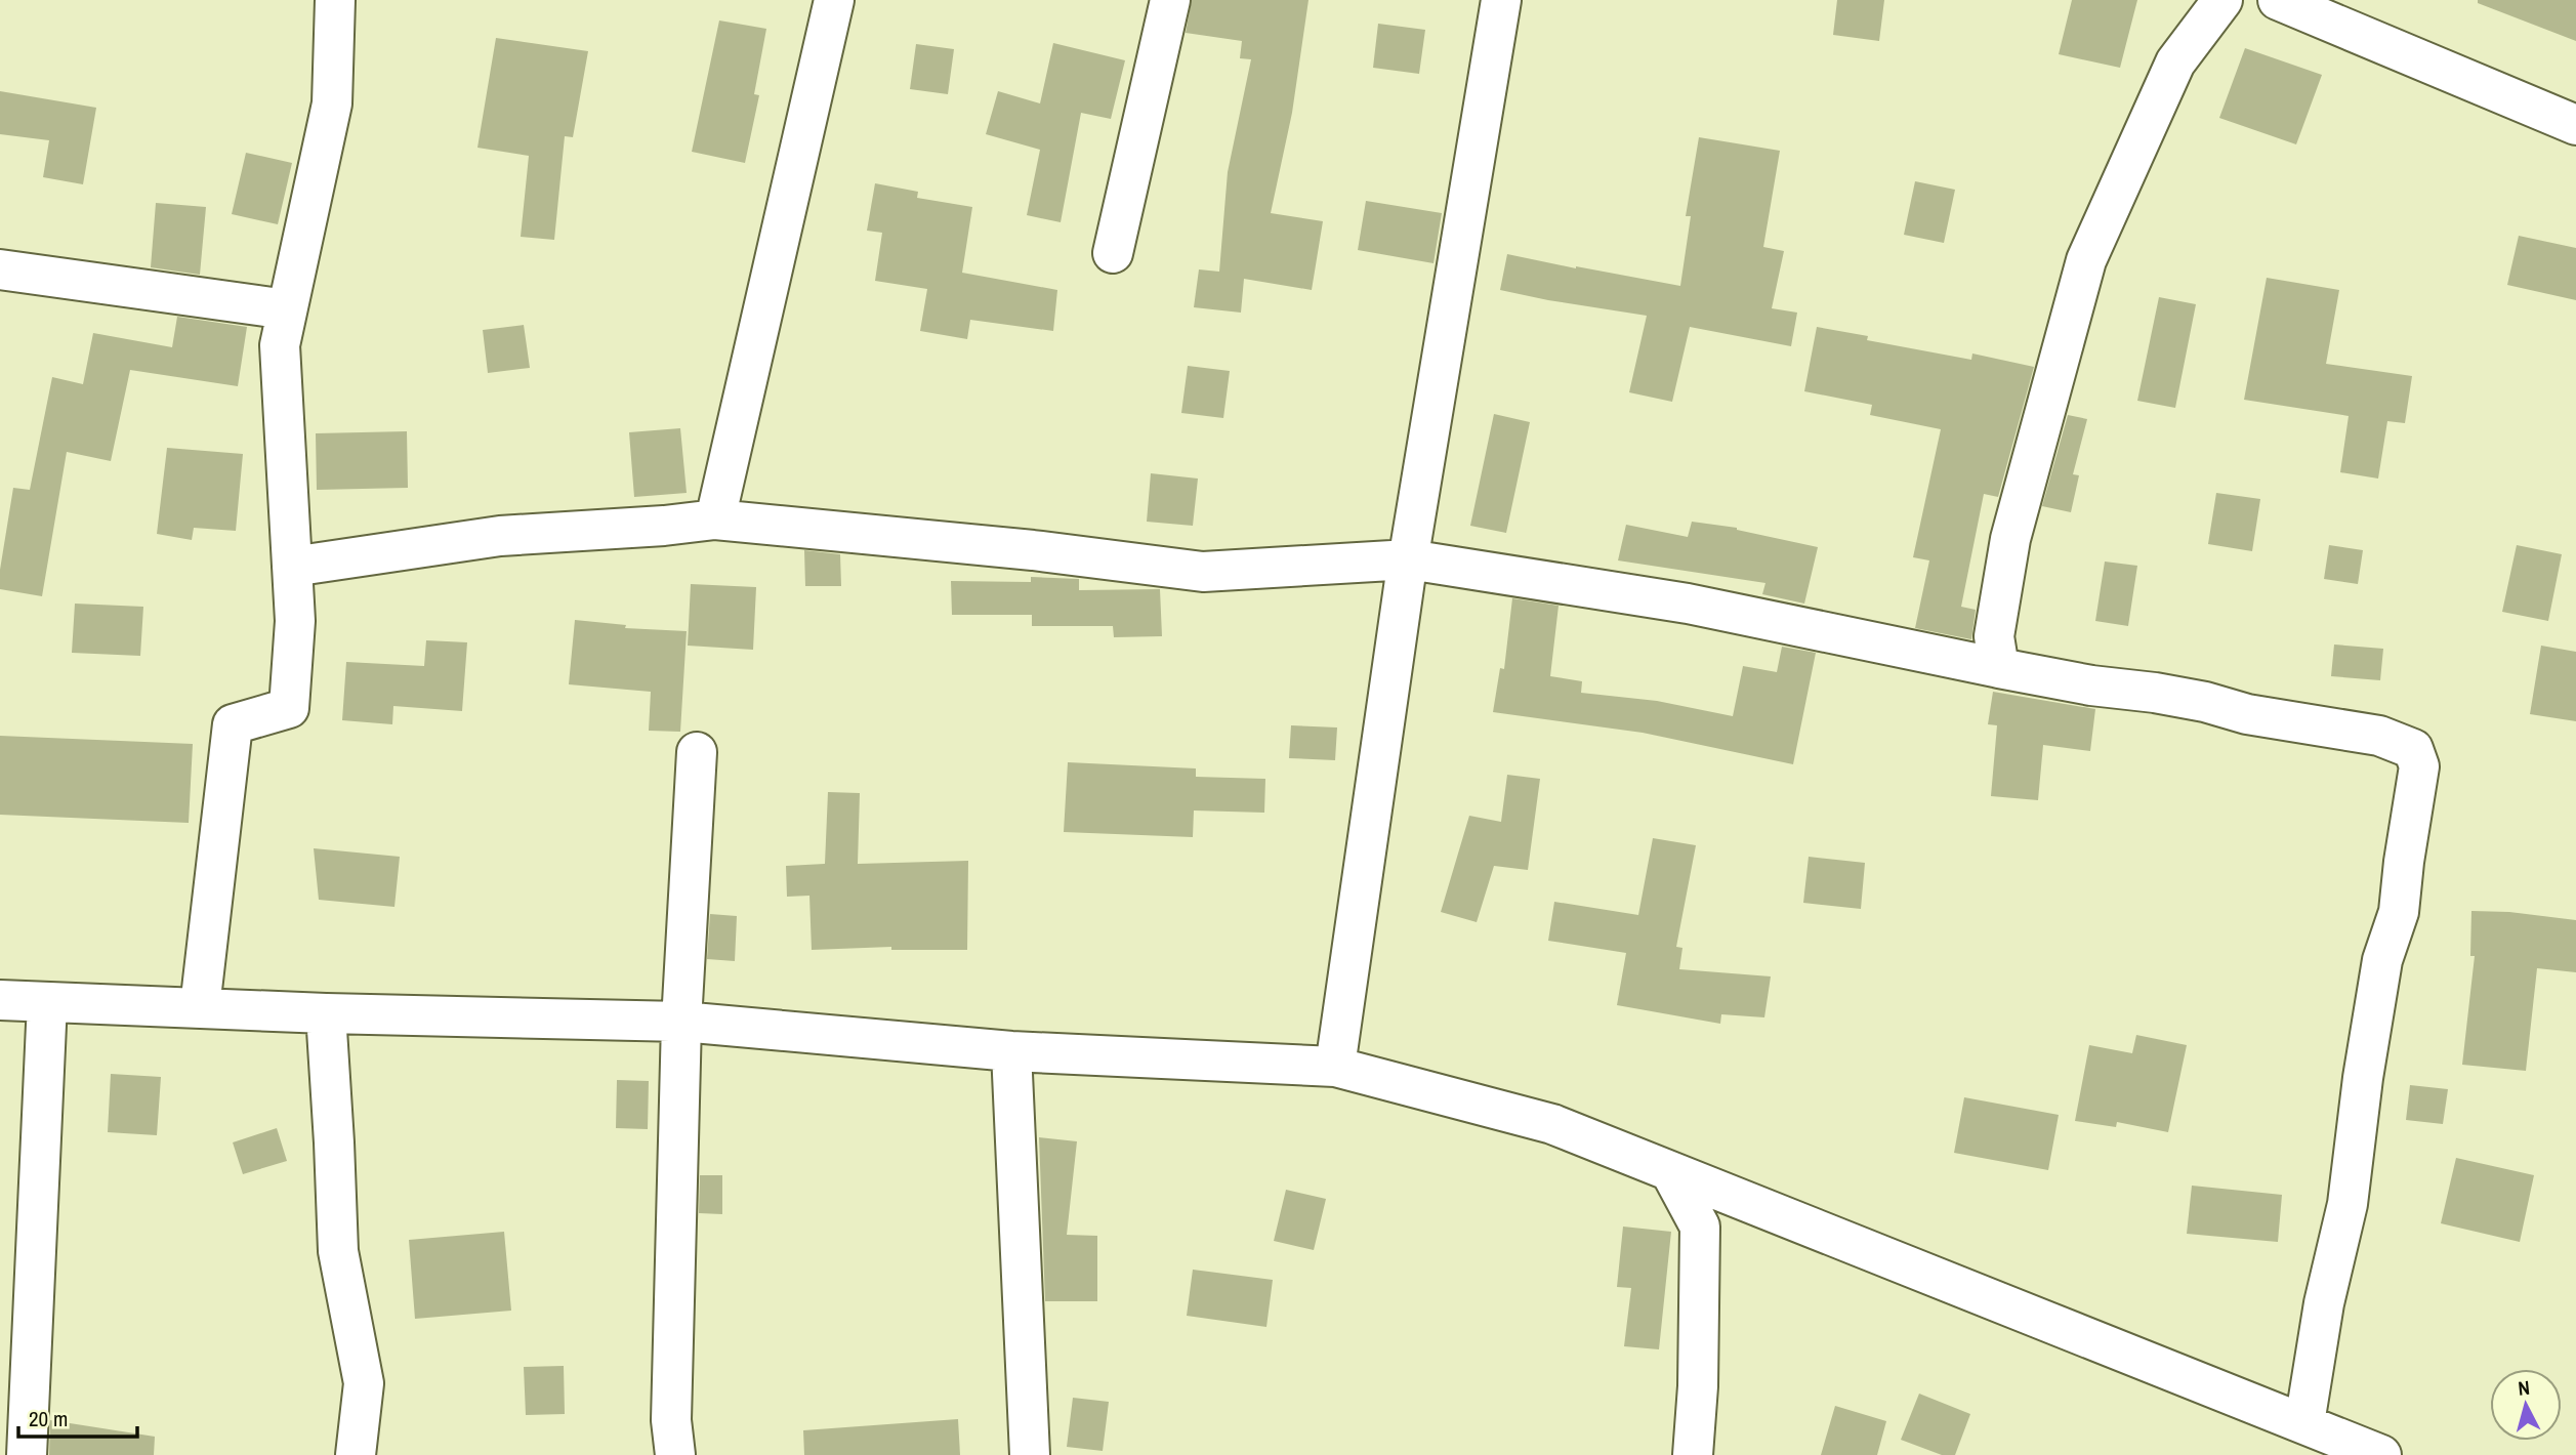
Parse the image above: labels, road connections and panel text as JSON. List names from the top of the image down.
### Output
{
  "scale_bar": "20 m",
  "north": "top"
}
